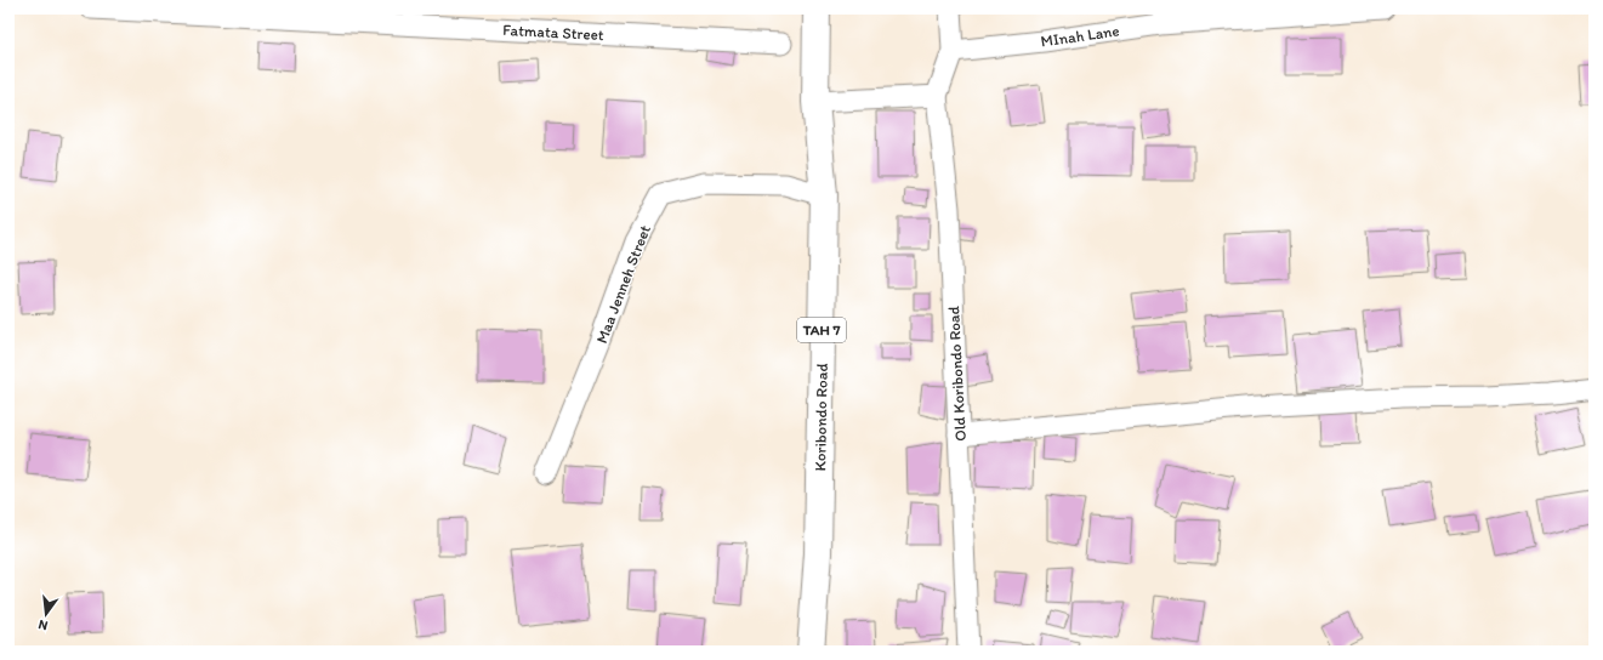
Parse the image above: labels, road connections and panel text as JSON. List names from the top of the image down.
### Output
{
  "streets": {
    "highway": ["TAH 7", "Koribondo Road"],
    "street": [
      "Fatmata Street",
      "MInah Lane",
      "Maa Jenneh Street",
      "Old Koribondo Road"
    ]
  },
  "crossings": [
    ["MInah Lane", "Old Koribondo Road"],
    ["Maa Jenneh Street", "Koribondo Road"]
  ],
  "north": "bottom"
}
